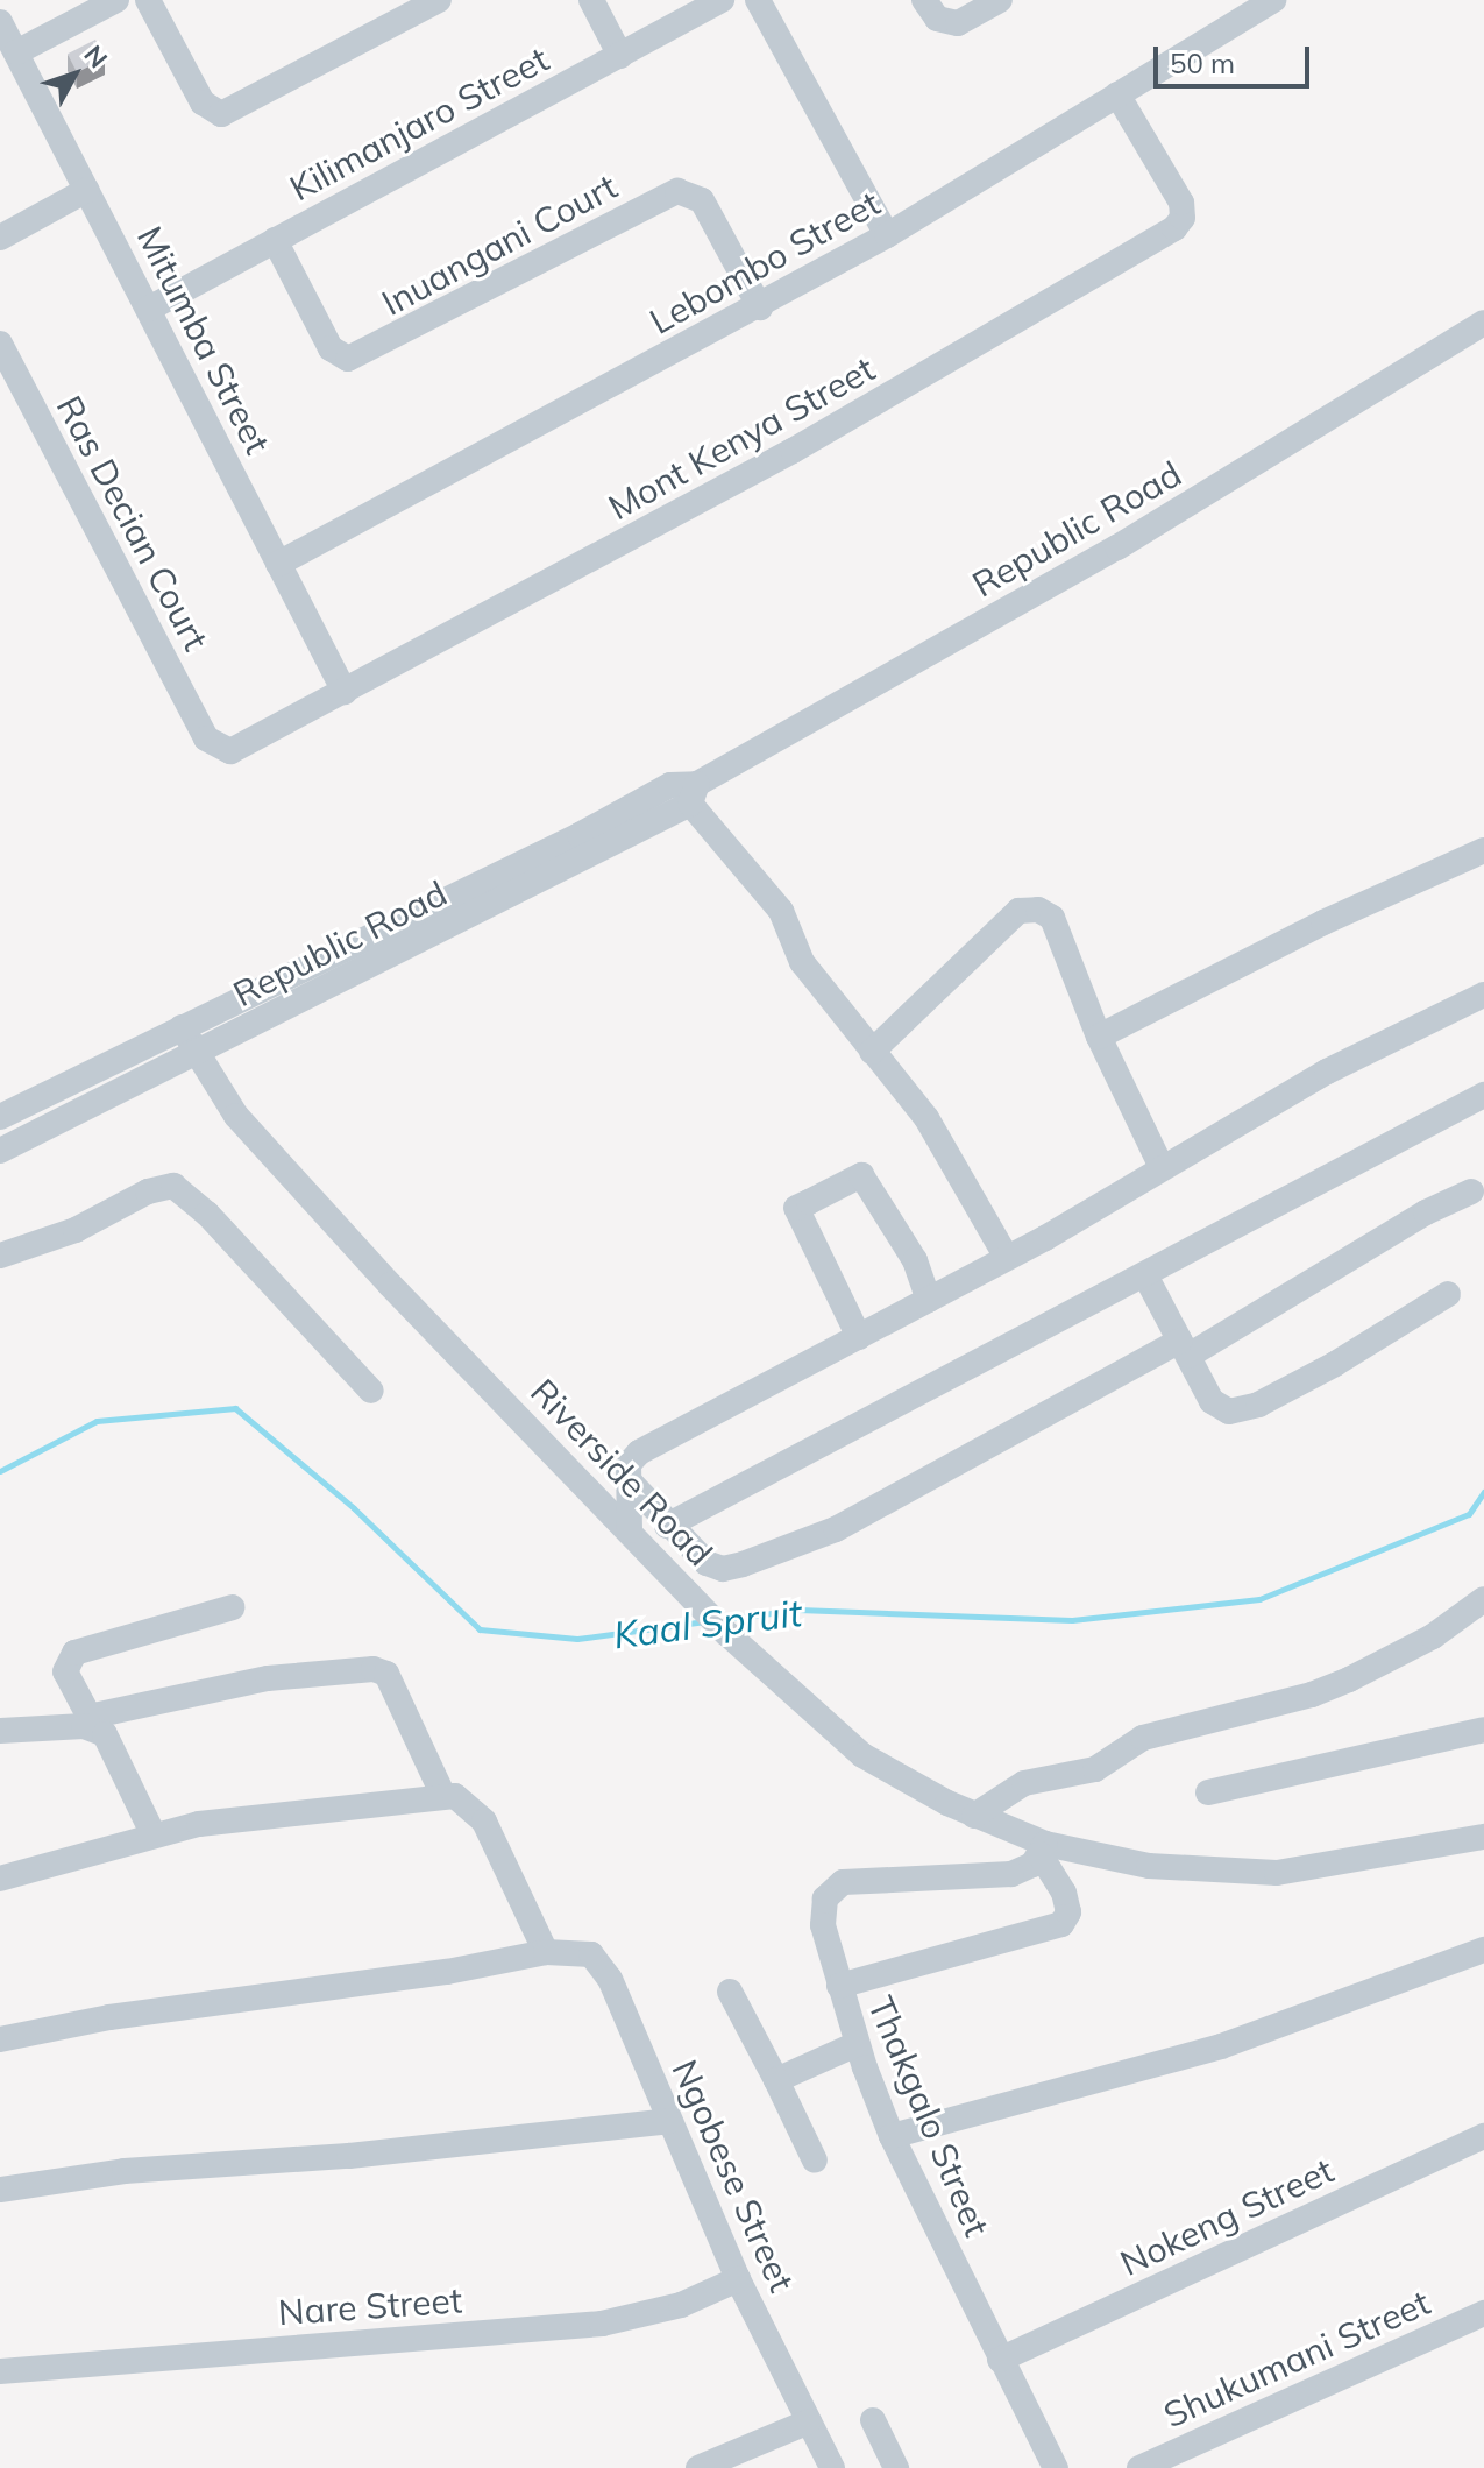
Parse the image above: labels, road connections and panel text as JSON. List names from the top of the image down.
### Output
{
  "streets": {
    "street": [
      "Kilimanjaro Street",
      "Inuangani Court",
      "Lebombo Street",
      "Mitumba Street",
      "Mont Kenya Street",
      "Ras Decian Court",
      "Republic Road",
      "Riverside Road",
      "Thakgalo Street",
      "Ngobese Street",
      "Nokeng Street",
      "Nare Street",
      "Shukumani Street"
    ]
  },
  "crossings": [
    ["Kilimanjaro Street", "Inuangani Court"],
    ["Kilimanjaro Street", "Mitumba Street"],
    ["Inuangani Court", "Lebombo Street"],
    ["Lebombo Street", "Mitumba Street"],
    ["Lebombo Street", "Mont Kenya Street"],
    ["Mitumba Street", "Mont Kenya Street"],
    ["Mont Kenya Street", "Ras Decian Court"],
    ["Republic Road", "Riverside Road"],
    ["Riverside Road", "Thakgalo Street"],
    ["Thakgalo Street", "Nokeng Street"],
    ["Ngobese Street", "Nare Street"]
  ],
  "water": ["Kaal Spruit"],
  "scale_bar": "50 m",
  "north": "top right"
}
